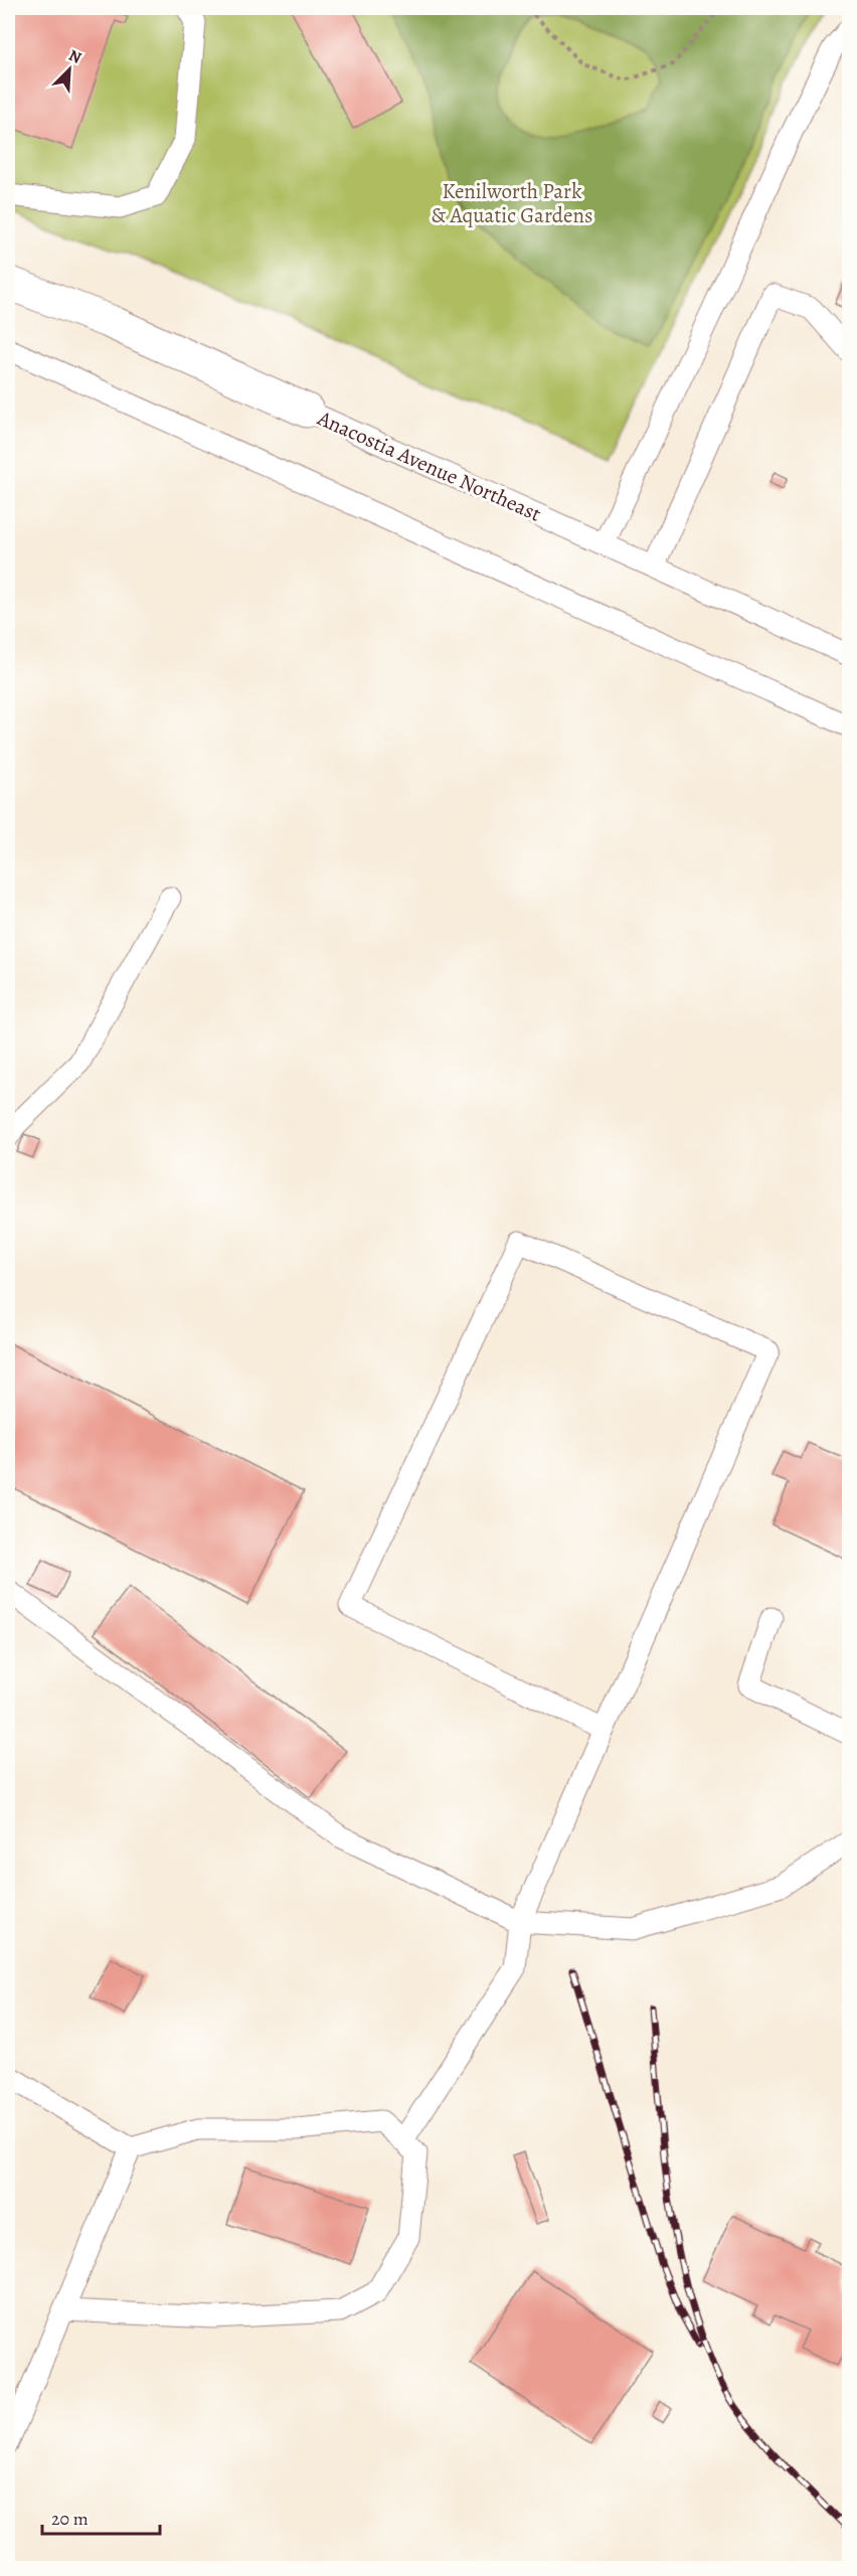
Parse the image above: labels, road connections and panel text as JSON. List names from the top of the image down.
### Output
{
  "streets": {
    "street": ["Anacostia Avenue Northeast"]
  },
  "parks": ["Kenilworth Park & Aquatic Gardens"],
  "scale_bar": "20 m",
  "north": "top right"
}
